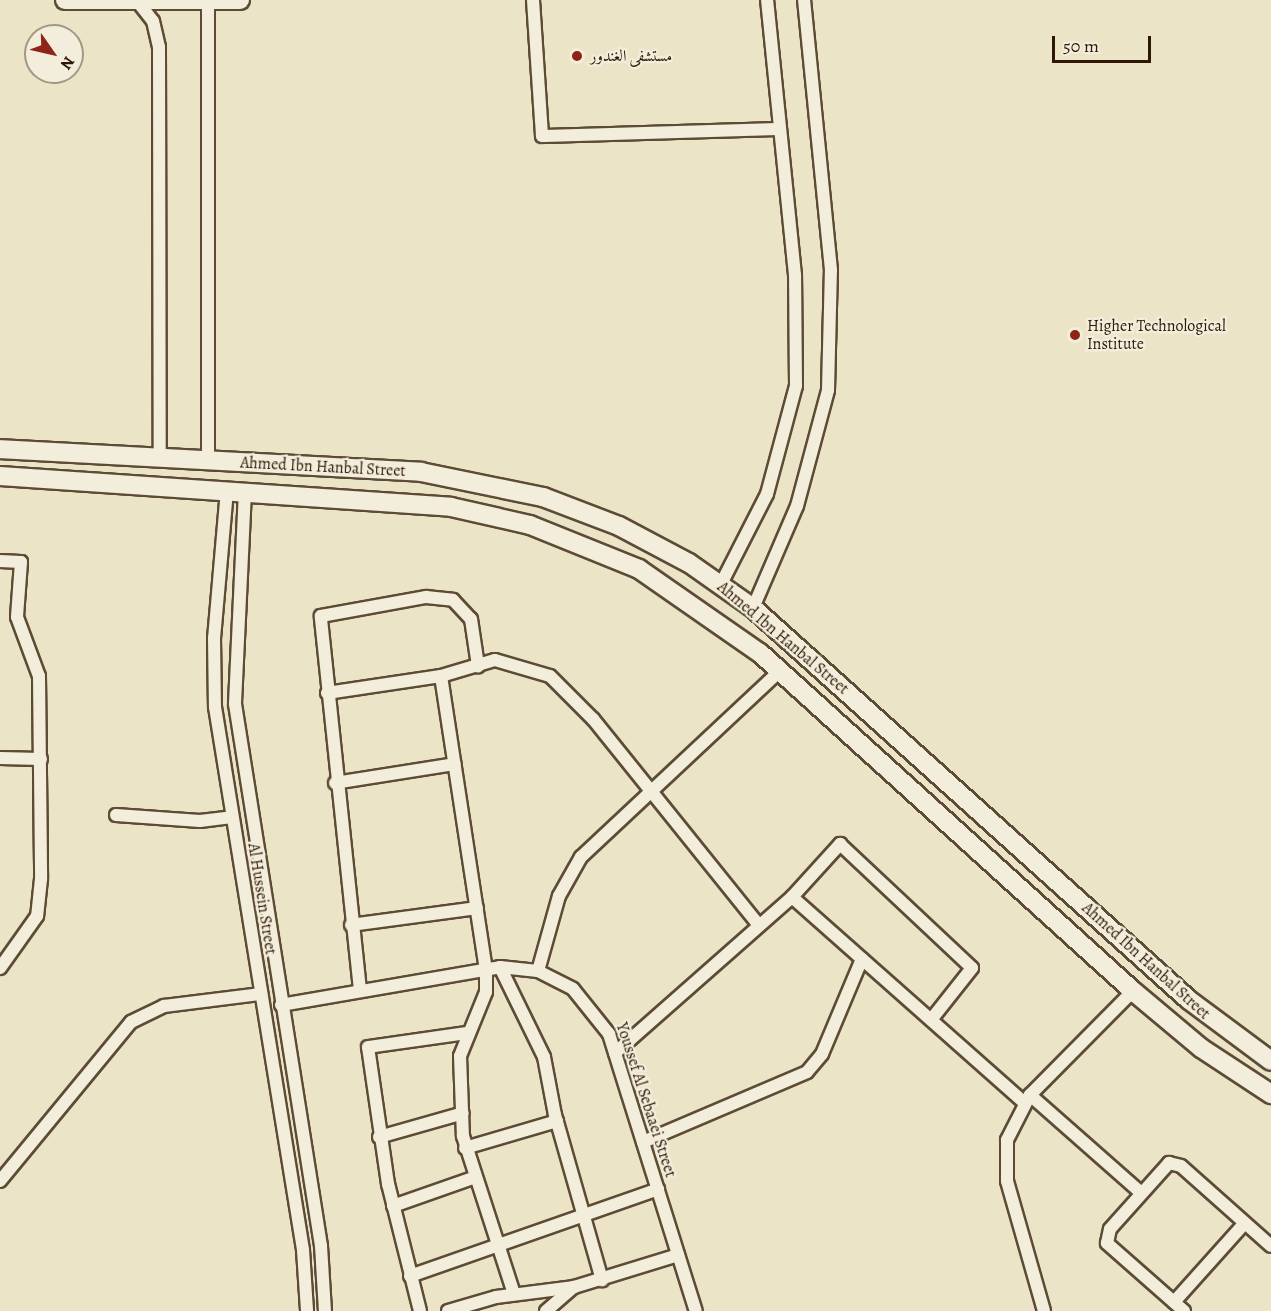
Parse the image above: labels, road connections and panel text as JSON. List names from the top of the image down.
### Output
{
  "streets": {
    "street": ["Ahmed Ibn Hanbal Street", "Al Hussein Street", "Youssef Al Sebaaei Street"]
  },
  "crossings": [
    ["Ahmed Ibn Hanbal Street", "Al Hussein Street"],
    ["Al Hussein Street", "Youssef Al Sebaaei Street"]
  ],
  "places": ["مستشفى الغندور", "Higher Technological Institute"],
  "scale_bar": "50 m",
  "north": "bottom right"
}
